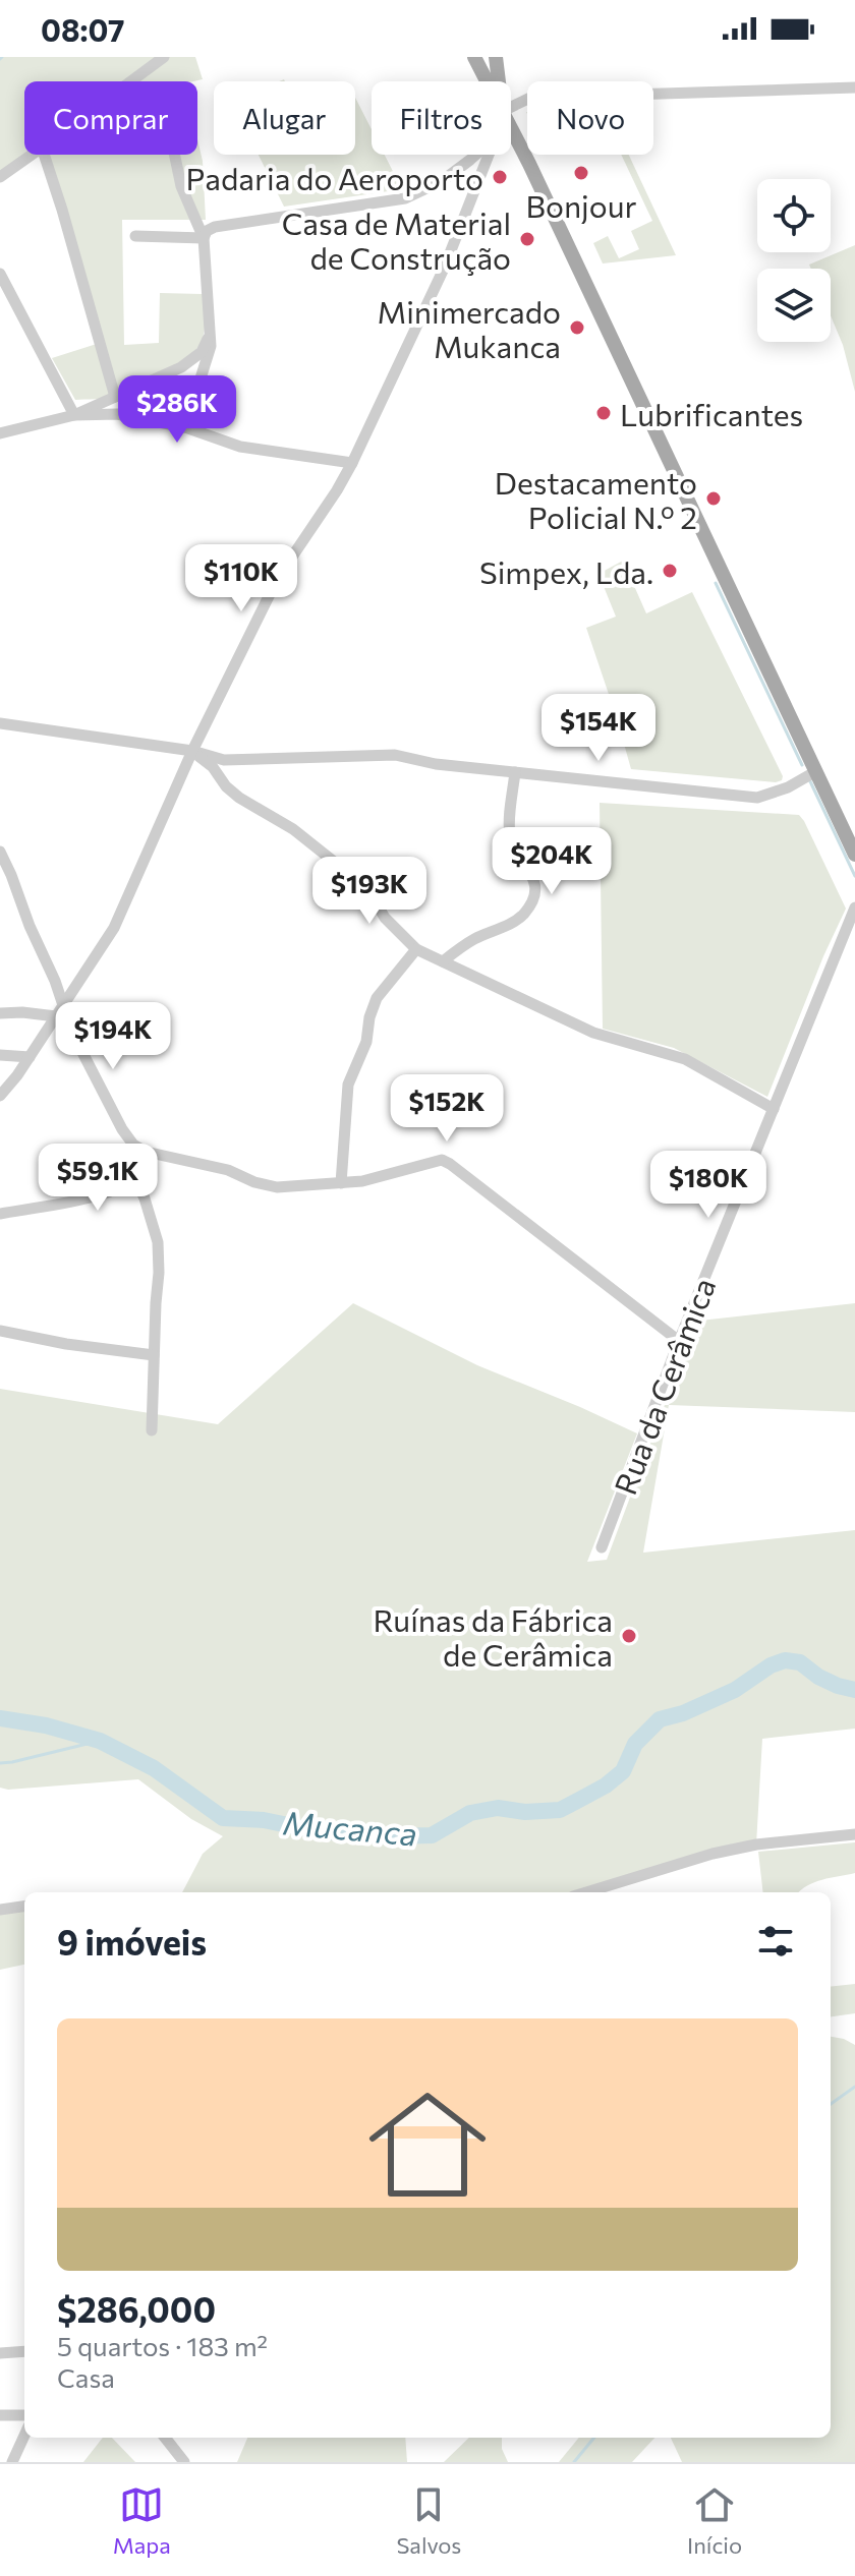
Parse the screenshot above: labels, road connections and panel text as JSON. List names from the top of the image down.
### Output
{
  "streets": {
    "street": ["Rua da Cerâmica"]
  },
  "water": ["Mucanca"],
  "places": [
    "Bonjour",
    "Padaria do Aeroporto",
    "Casa de Material de Construção",
    "Minimercado Mukanca",
    "Lubrificantes",
    "Destacamento Policial N.º 2",
    "Simpex, Lda.",
    "Ruínas da Fábrica de Cerâmica"
  ],
  "page": {
    "status": "08:07",
    "chip": [
      "Comprar",
      "Alugar",
      "Filtros",
      "Novo"
    ],
    "price": [
      "$286K",
      "$110K",
      "$154K",
      "$204K",
      "$193K",
      "$194K",
      "$152K",
      "$59.1K",
      "$180K"
    ],
    "heading": "9 imóveis",
    "list": [
      {
        "name": "$286,000",
        "note": "5 quartos · 183 m² · Casa"
      }
    ],
    "tabs": ["Mapa", "Salvos", "Início"]
  }
}
